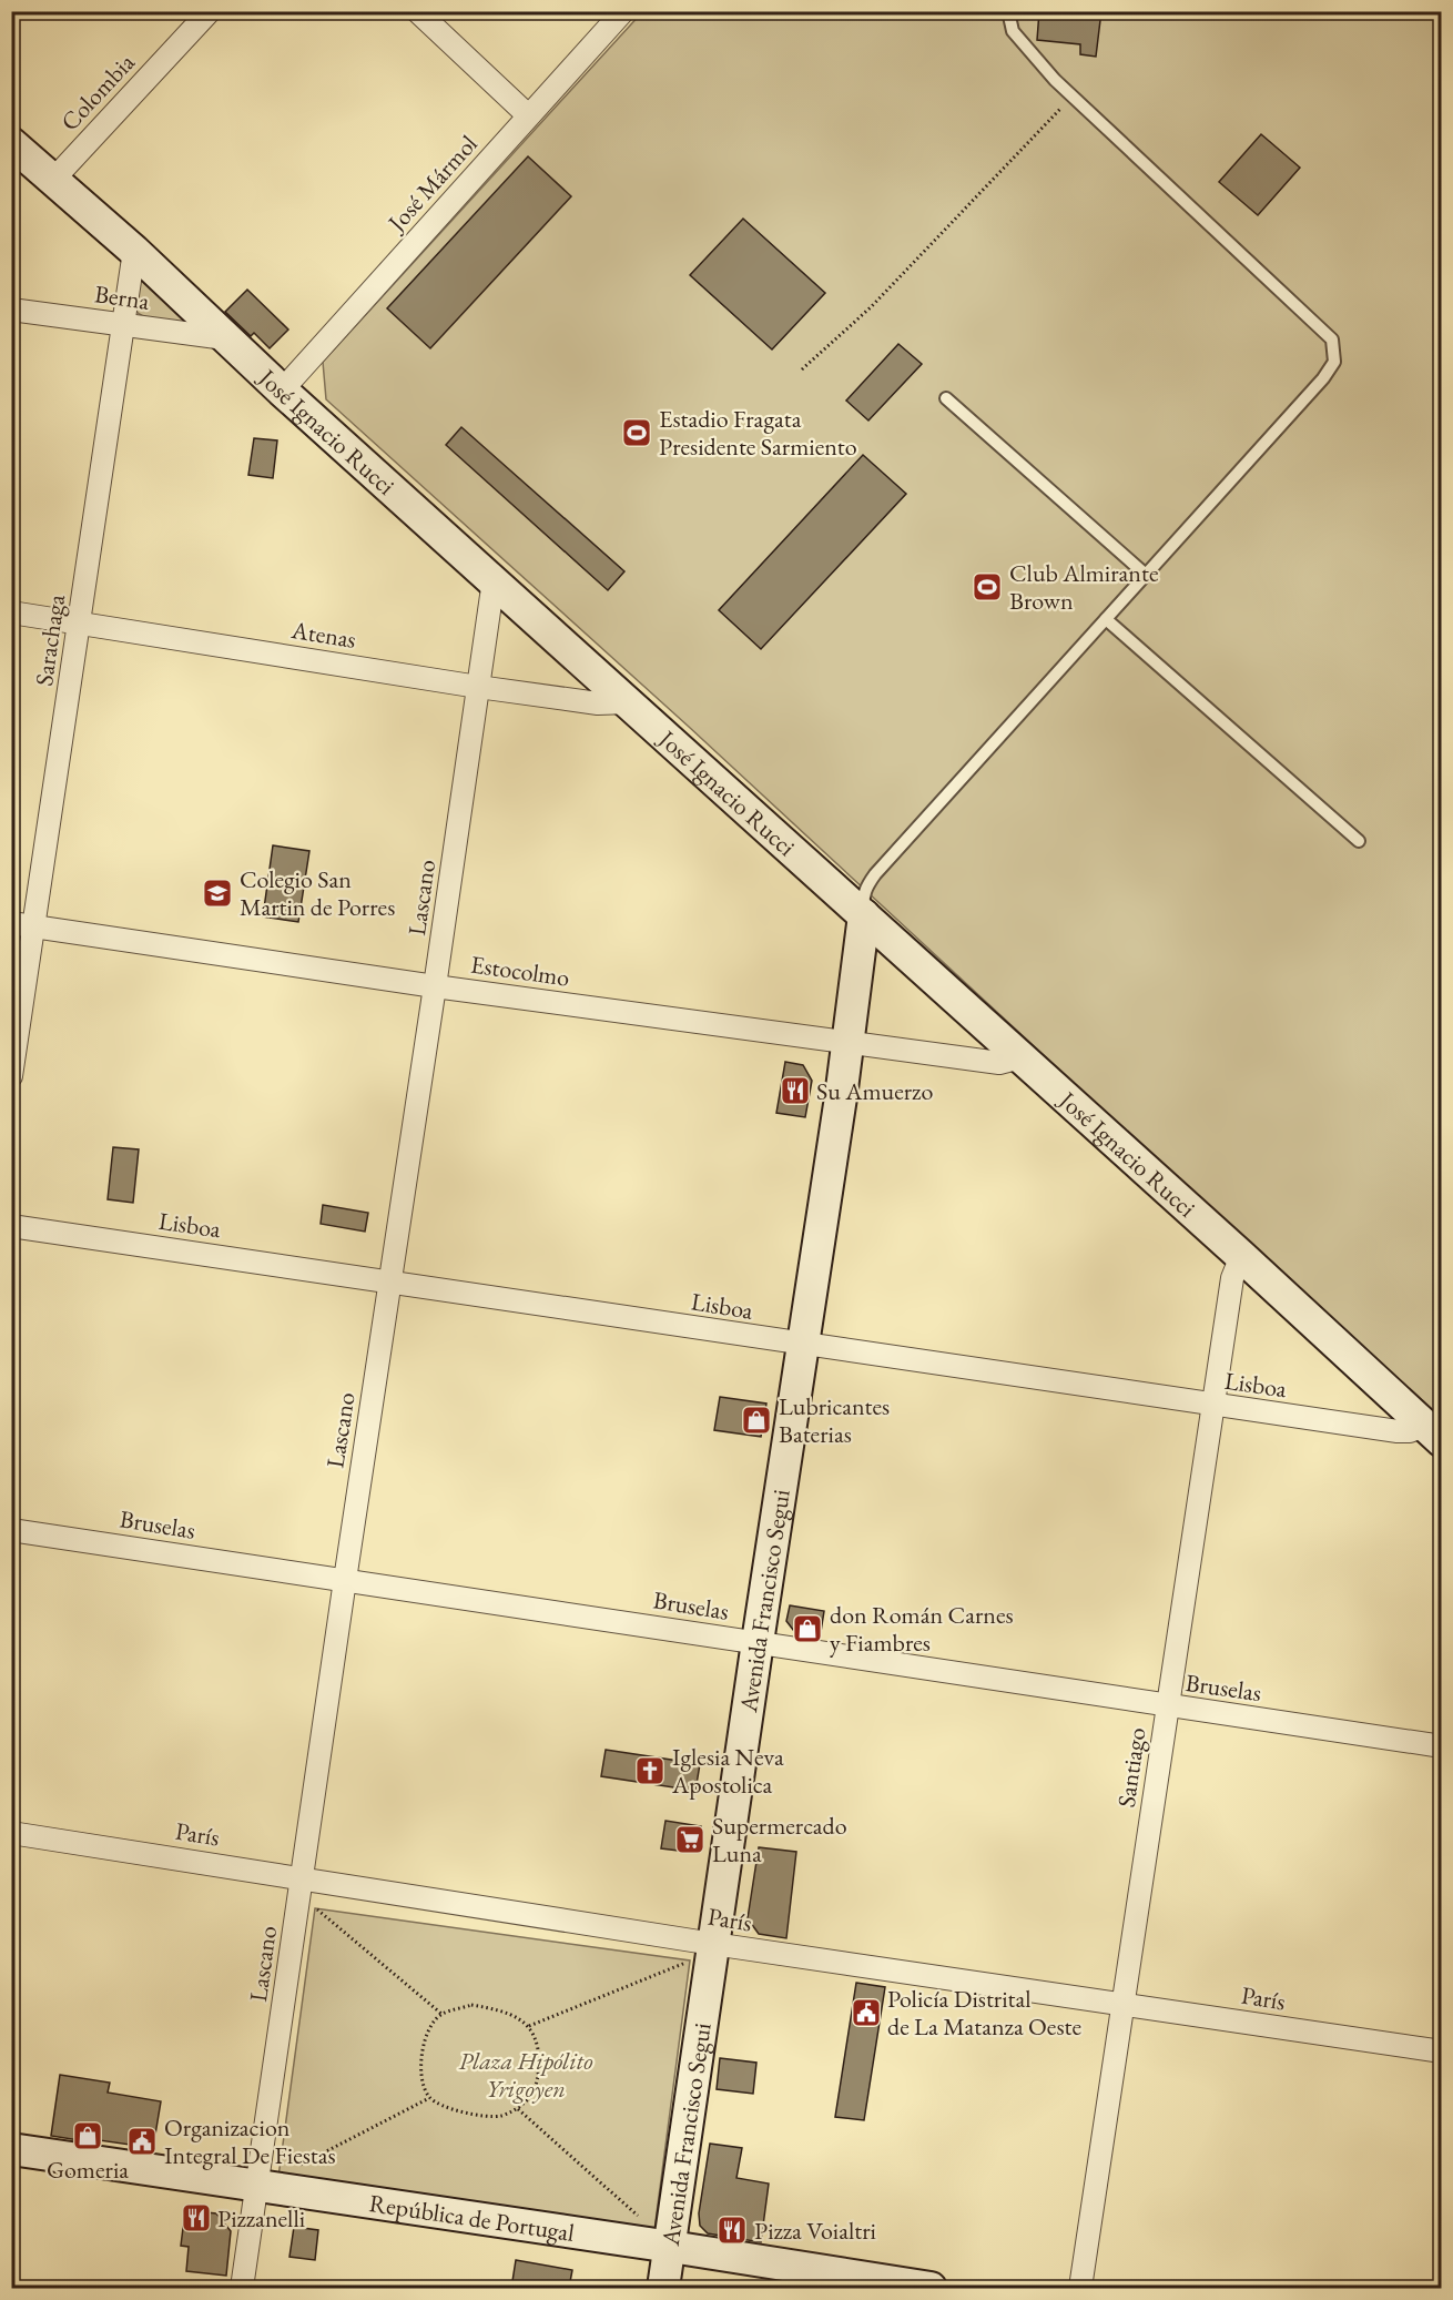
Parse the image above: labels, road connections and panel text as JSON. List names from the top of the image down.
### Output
{
  "streets": {
    "street": [
      "Colombia",
      "José Mármol",
      "Berna",
      "José Ignacio Rucci",
      "Atenas",
      "Sarachaga",
      "Lascano",
      "Estocolmo",
      "Lisboa",
      "Bruselas",
      "Avenida Francisco Segui",
      "Santiago",
      "París",
      "República de Portugal"
    ]
  },
  "crossings": [
    ["Colombia", "José Ignacio Rucci"],
    ["José Mármol", "José Ignacio Rucci"],
    ["Berna", "José Ignacio Rucci"],
    ["Berna", "Sarachaga"],
    ["José Ignacio Rucci", "Atenas"],
    ["José Ignacio Rucci", "Sarachaga"],
    ["José Ignacio Rucci", "Lascano"],
    ["José Ignacio Rucci", "Estocolmo"],
    ["José Ignacio Rucci", "Lisboa"],
    ["José Ignacio Rucci", "Avenida Francisco Segui"],
    ["José Ignacio Rucci", "Santiago"],
    ["Atenas", "Sarachaga"],
    ["Atenas", "Lascano"],
    ["Sarachaga", "Estocolmo"],
    ["Lascano", "Estocolmo"],
    ["Lascano", "Lisboa"],
    ["Lascano", "Bruselas"],
    ["Lascano", "París"],
    ["Lascano", "República de Portugal"],
    ["Estocolmo", "Avenida Francisco Segui"],
    ["Lisboa", "Avenida Francisco Segui"],
    ["Lisboa", "Santiago"],
    ["Bruselas", "Avenida Francisco Segui"],
    ["Bruselas", "Santiago"],
    ["Avenida Francisco Segui", "París"],
    ["Avenida Francisco Segui", "República de Portugal"],
    ["Santiago", "París"]
  ],
  "parks": ["Plaza Hipólito Yrigoyen"],
  "places": {
    "sports": ["Estadio Fragata Presidente Sarmiento", "Club Almirante Brown"],
    "school or university": ["Colegio San Martin de Porres"],
    "restaurant": ["Su Amuerzo", "Pizzanelli", "Pizza Voialtri"],
    "shop": ["Lubricantes Baterias", "don Román Carnes y Fiambres", "Gomeria"],
    "church": ["Iglesia Neva Apostolica"],
    "supermarket": ["Supermercado Luna"],
    "public building": ["Policía Distrital de La Matanza Oeste", "Organizacion Integral De Fiestas"]
  }
}
